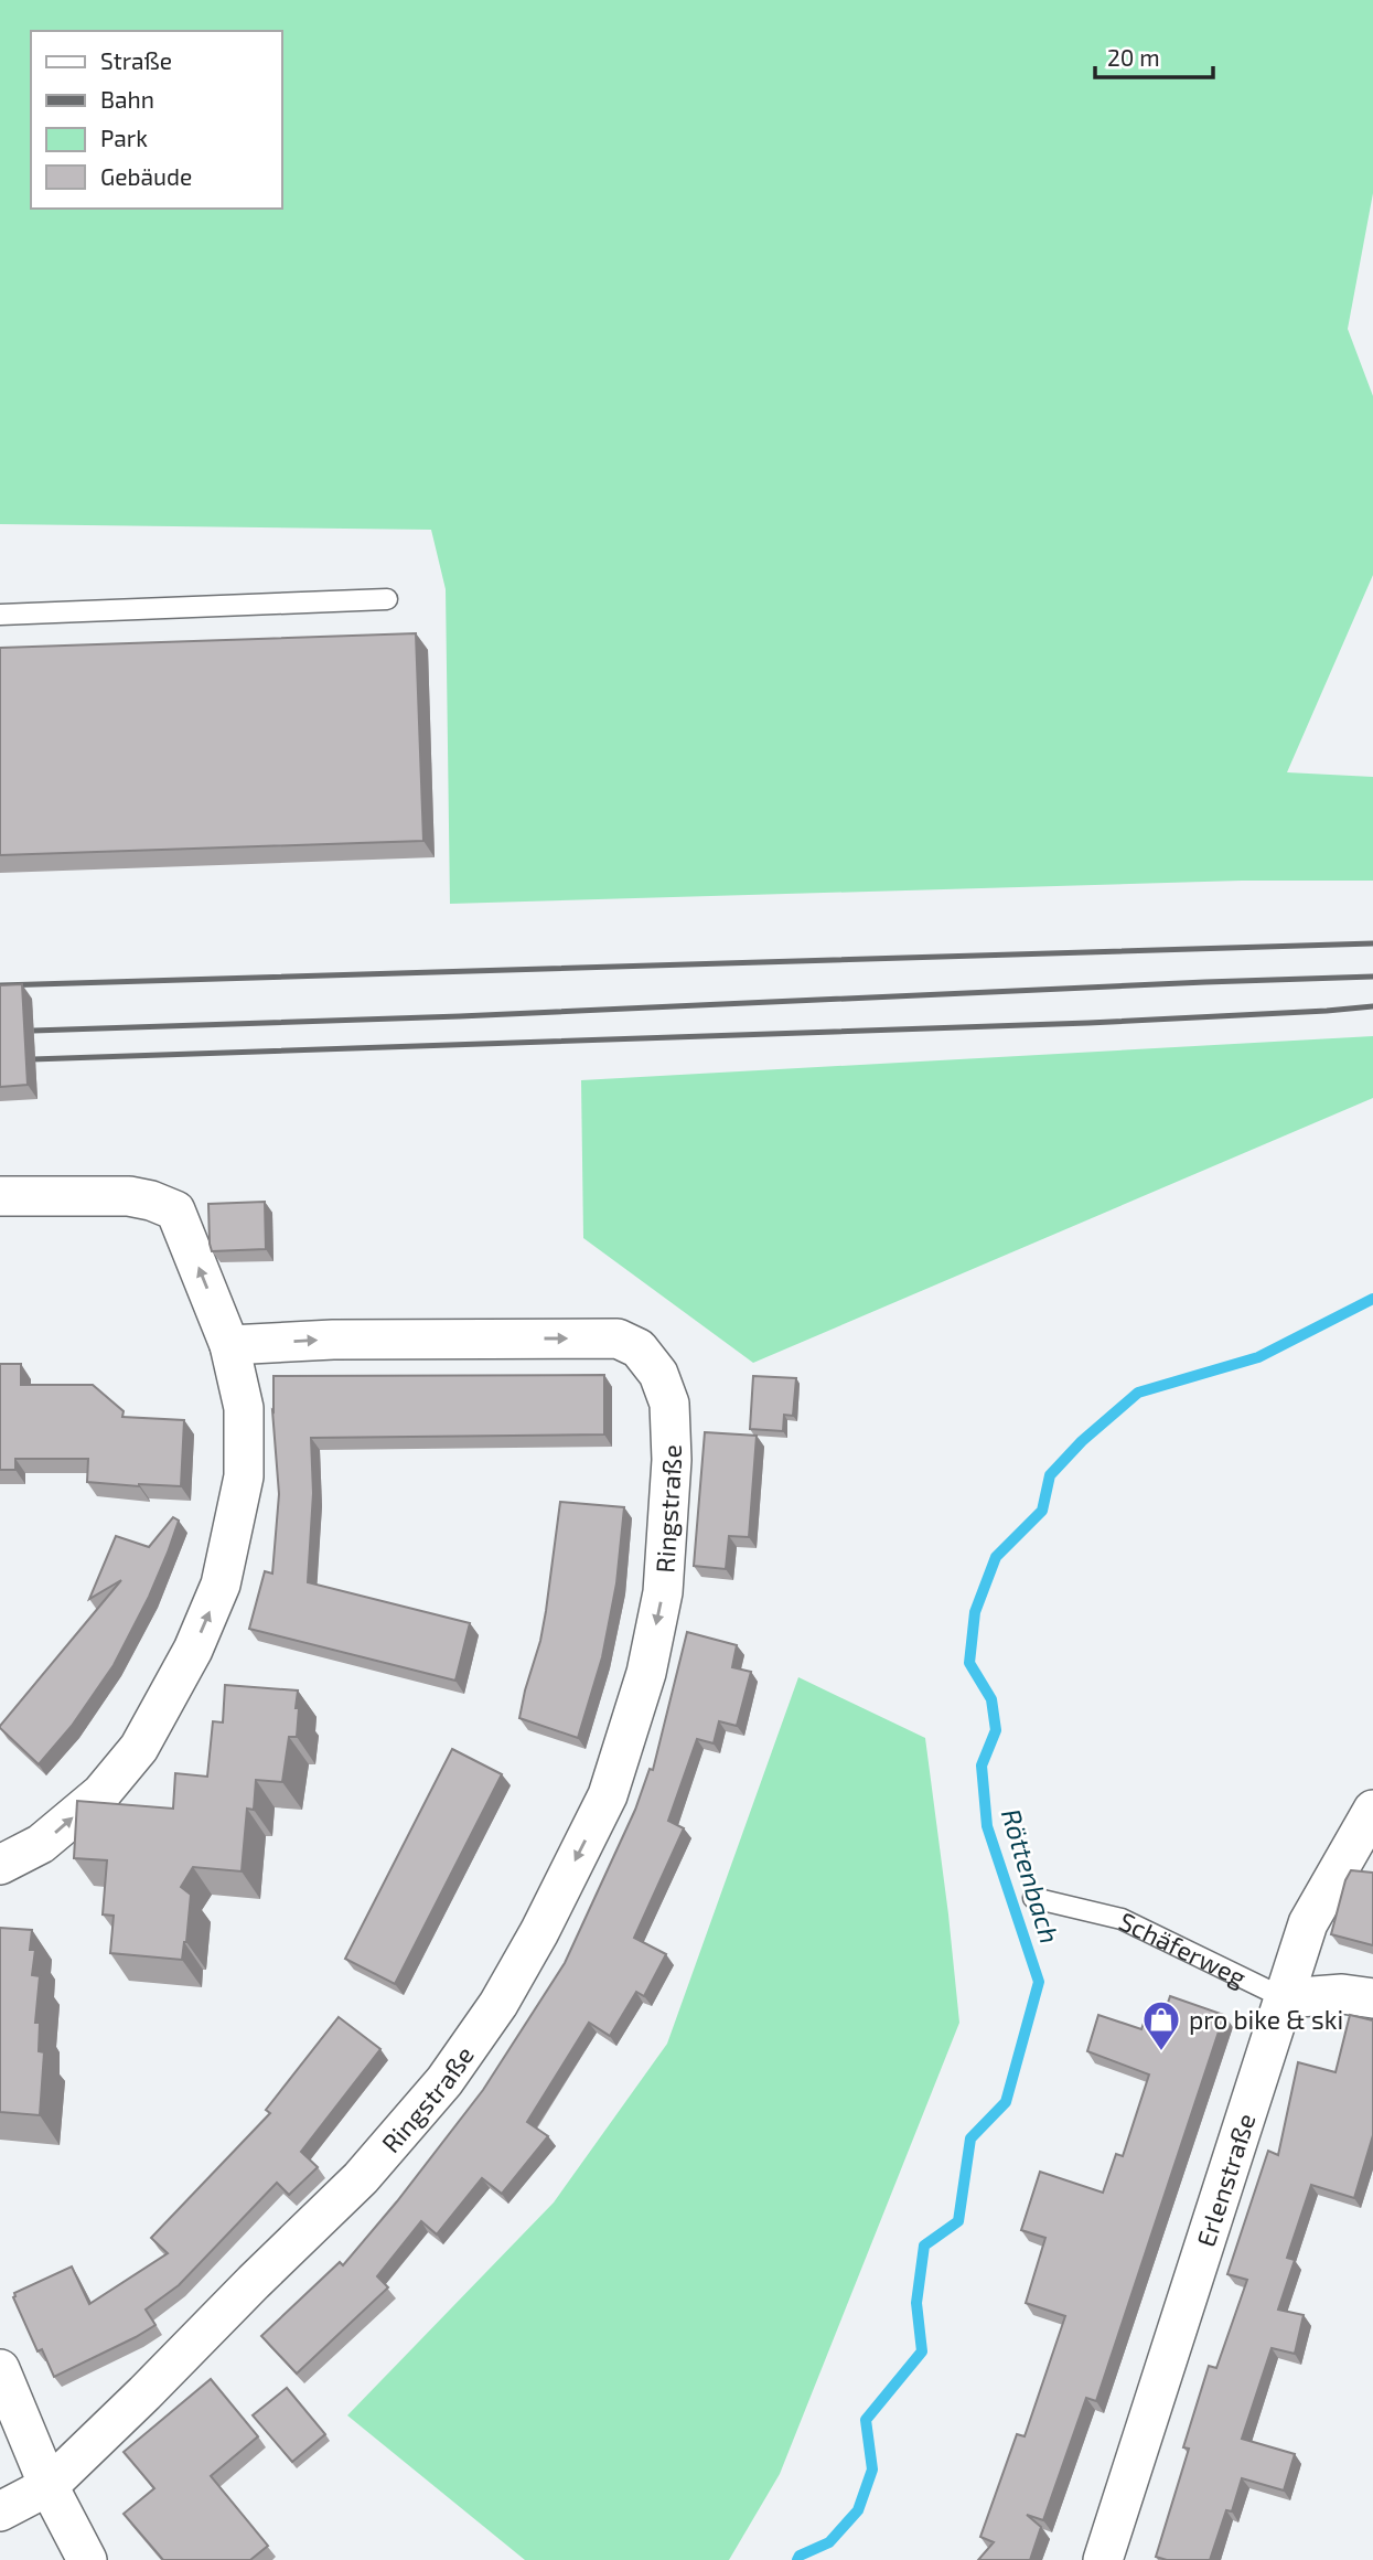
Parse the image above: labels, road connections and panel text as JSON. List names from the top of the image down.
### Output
{
  "streets": {
    "street": ["Ringstraße", "Erlenstraße"],
    "lane": ["Schäferweg"]
  },
  "crossings": [
    ["Schäferweg", "Erlenstraße"]
  ],
  "water": ["Röttenbach"],
  "places": {
    "shop": ["pro bike & ski"]
  },
  "legend": [
    "Straße",
    "Bahn",
    "Park",
    "Gebäude"
  ],
  "scale_bar": "20 m"
}
